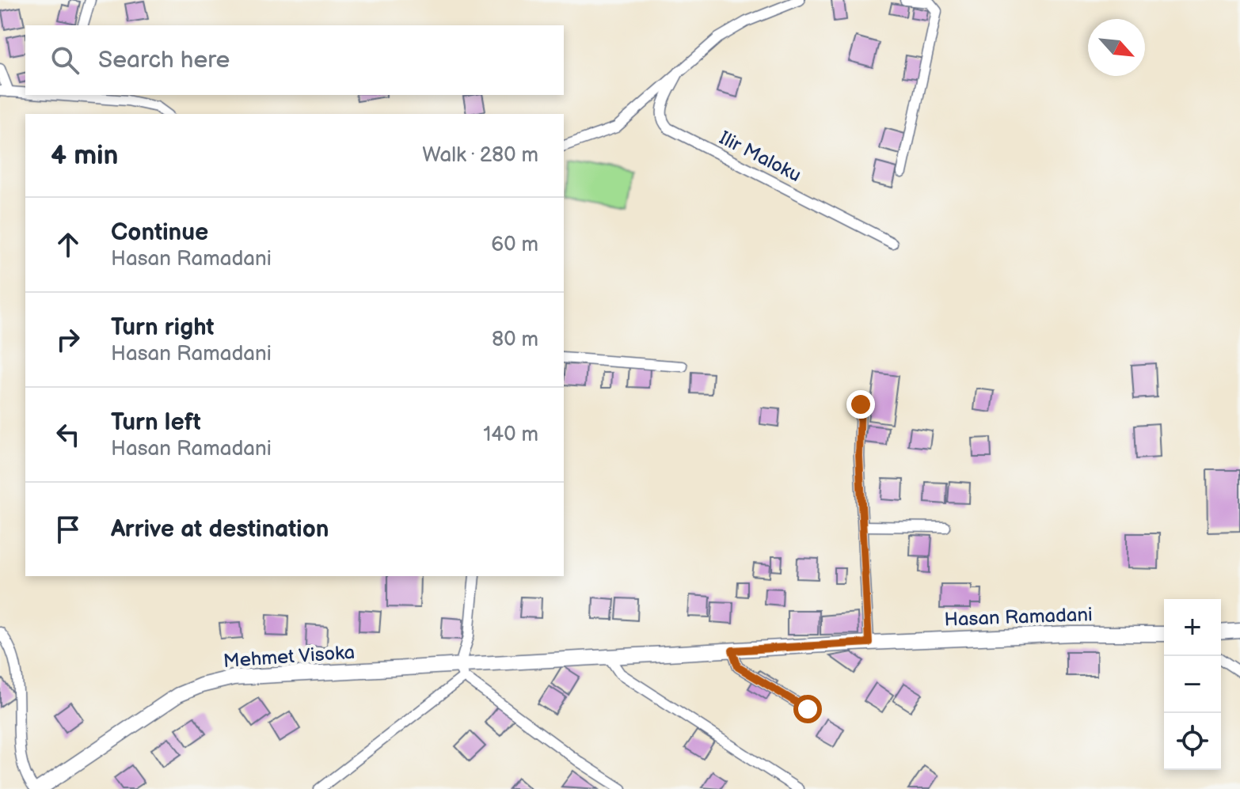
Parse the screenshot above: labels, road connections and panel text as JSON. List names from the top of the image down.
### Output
{
  "streets": {
    "main road": ["Hasan Ramadani", "Mehmet Visoka"],
    "street": ["Ilir Maloku"]
  },
  "crossings": [
    ["Hasan Ramadani", "Mehmet Visoka"]
  ],
  "north": "bottom right",
  "page": {
    "search": "Search here",
    "heading": ["4 min", "Walk · 280 m"],
    "list": [
      ["Continue", "Hasan Ramadani", "60 m"],
      ["Turn right", "Hasan Ramadani", "80 m"],
      ["Turn left", "Hasan Ramadani", "140 m"],
      "Arrive at destination"
    ],
    "map_buttons": ["+", "−"]
  }
}
